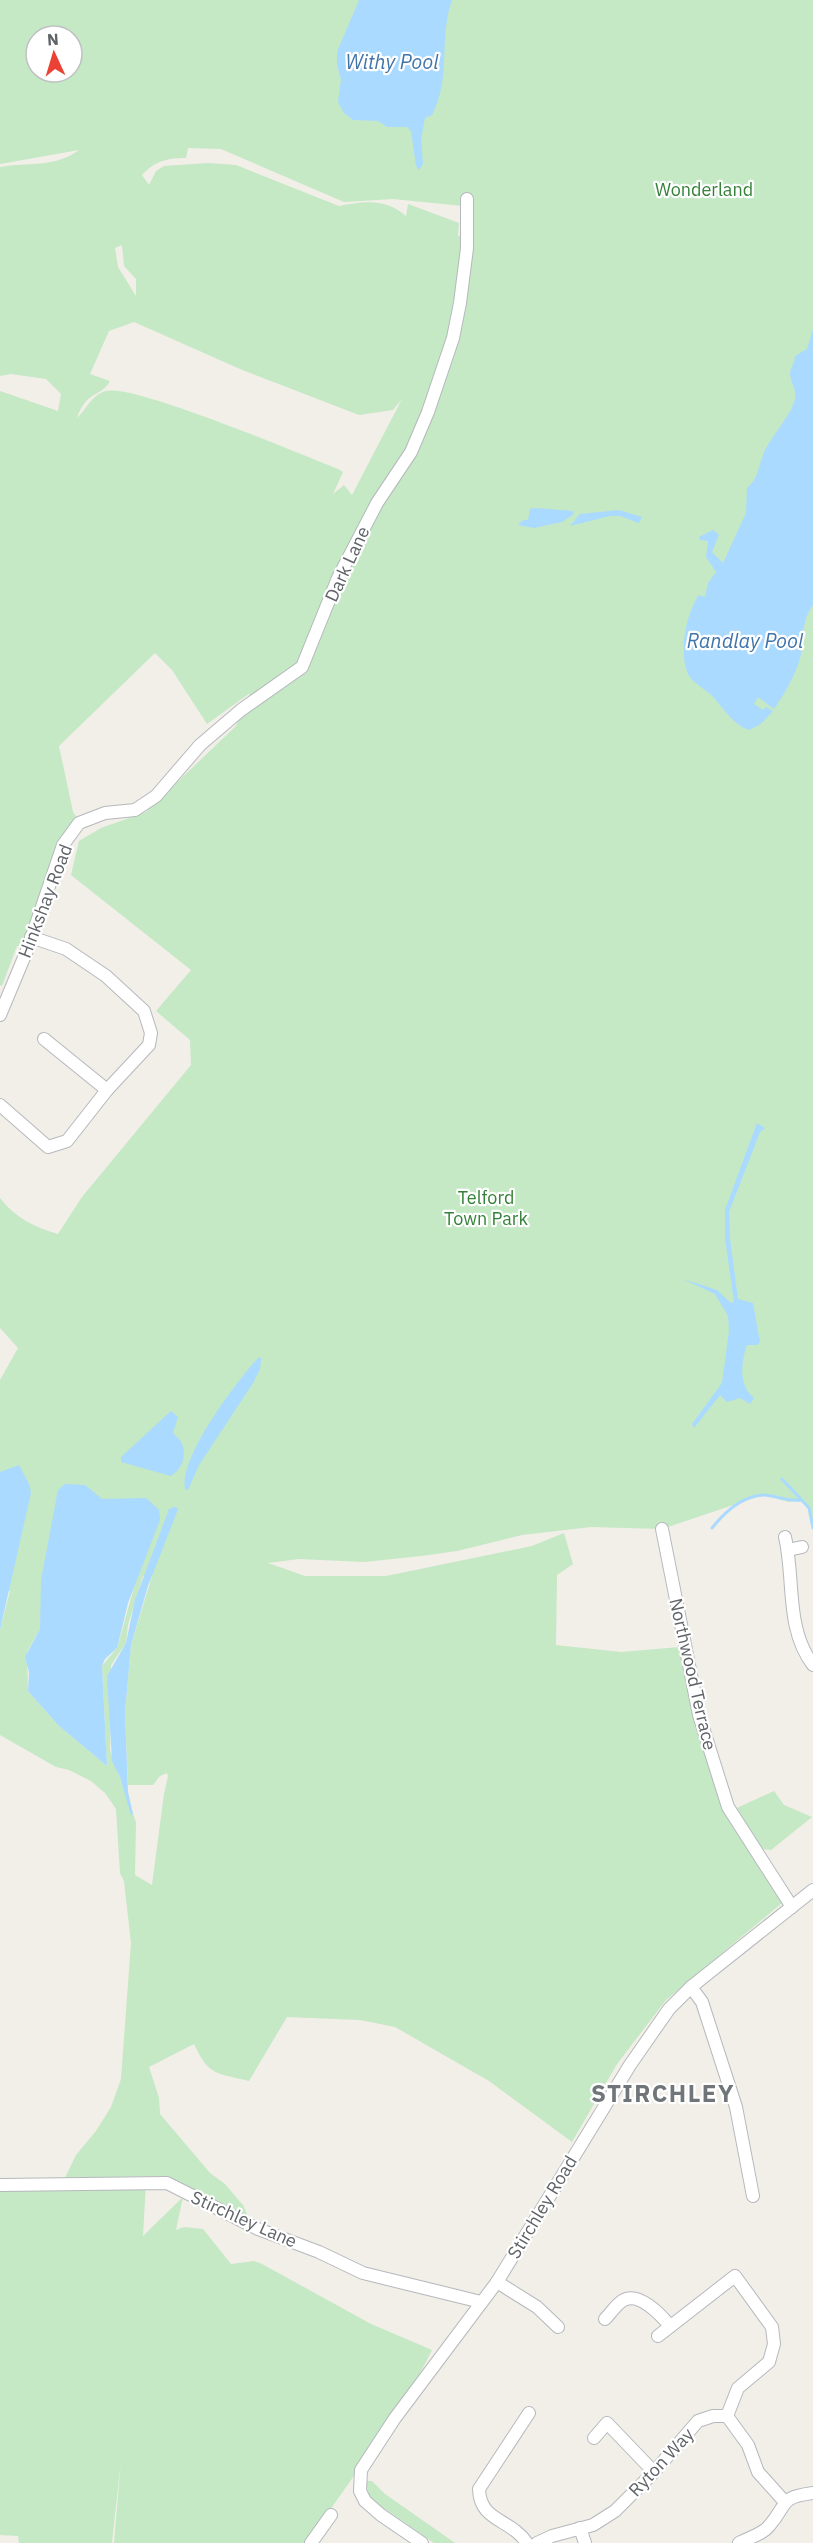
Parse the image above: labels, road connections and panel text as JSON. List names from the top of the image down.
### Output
{
  "streets": {
    "street": [
      "Dark Lane",
      "Hinkshay Road",
      "Northwood Terrace",
      "Stirchley Road",
      "Stirchley Lane",
      "Ryton Way"
    ]
  },
  "crossings": [
    ["Dark Lane", "Hinkshay Road"],
    ["Northwood Terrace", "Stirchley Road"],
    ["Stirchley Road", "Stirchley Lane"]
  ],
  "districts": ["STIRCHLEY"],
  "water": ["Withy Pool", "Randlay Pool"],
  "parks": ["Wonderland", "Telford Town Park"],
  "north": "top"
}
